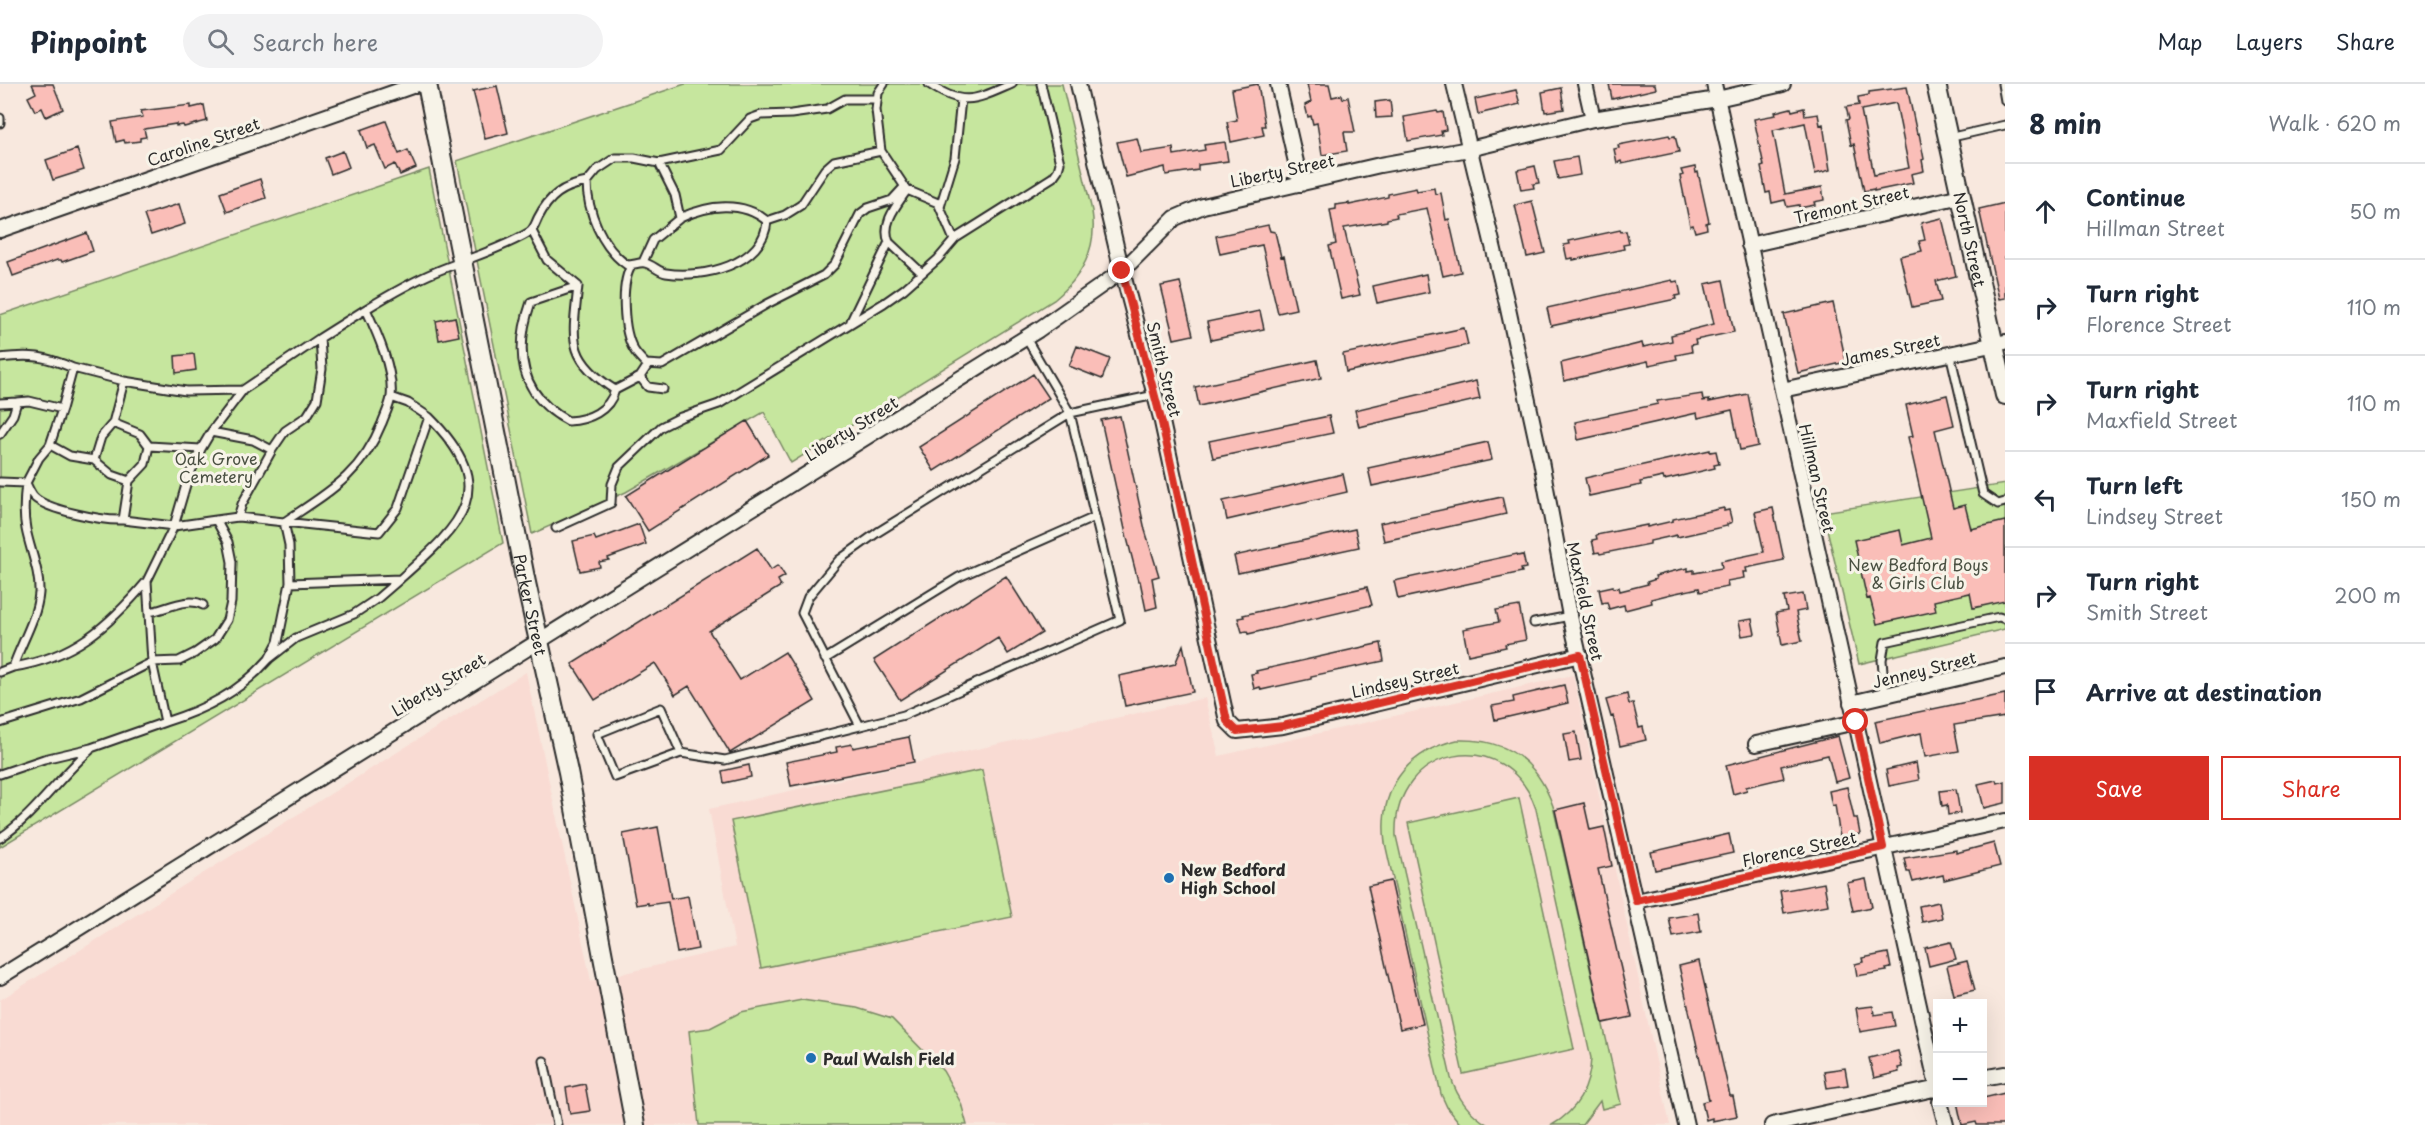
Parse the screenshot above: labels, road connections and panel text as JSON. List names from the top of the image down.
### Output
{
  "streets": {
    "main road": ["North Street", "Parker Street"],
    "street": [
      "Caroline Street",
      "Liberty Street",
      "Tremont Street",
      "James Street",
      "Smith Street",
      "Hillman Street",
      "Maxfield Street",
      "Jenney Street",
      "Lindsey Street",
      "Florence Street"
    ]
  },
  "crossings": [
    ["Liberty Street", "Smith Street"],
    ["Liberty Street", "Hillman Street"],
    ["Liberty Street", "Maxfield Street"],
    ["Liberty Street", "Parker Street"],
    ["Tremont Street", "North Street"],
    ["Tremont Street", "Hillman Street"],
    ["North Street", "James Street"],
    ["James Street", "Hillman Street"],
    ["Smith Street", "Lindsey Street"],
    ["Hillman Street", "Jenney Street"],
    ["Hillman Street", "Florence Street"],
    ["Maxfield Street", "Lindsey Street"],
    ["Maxfield Street", "Florence Street"]
  ],
  "parks": ["Oak Grove Cemetery", "New Bedford Boys & Girls Club"],
  "places": ["New Bedford High School", "Paul Walsh Field"],
  "page": {
    "header": "Pinpoint",
    "search": "Search here",
    "nav": ["Map", "Layers", "Share"],
    "heading": ["8 min", "Walk · 620 m"],
    "list": [
      ["Continue", "Hillman Street", "50 m"],
      ["Turn right", "Florence Street", "110 m"],
      ["Turn right", "Maxfield Street", "110 m"],
      ["Turn left", "Lindsey Street", "150 m"],
      ["Turn right", "Smith Street", "200 m"],
      "Arrive at destination"
    ],
    "buttons": ["Save", "Share"],
    "map_buttons": ["+", "−"]
  }
}
